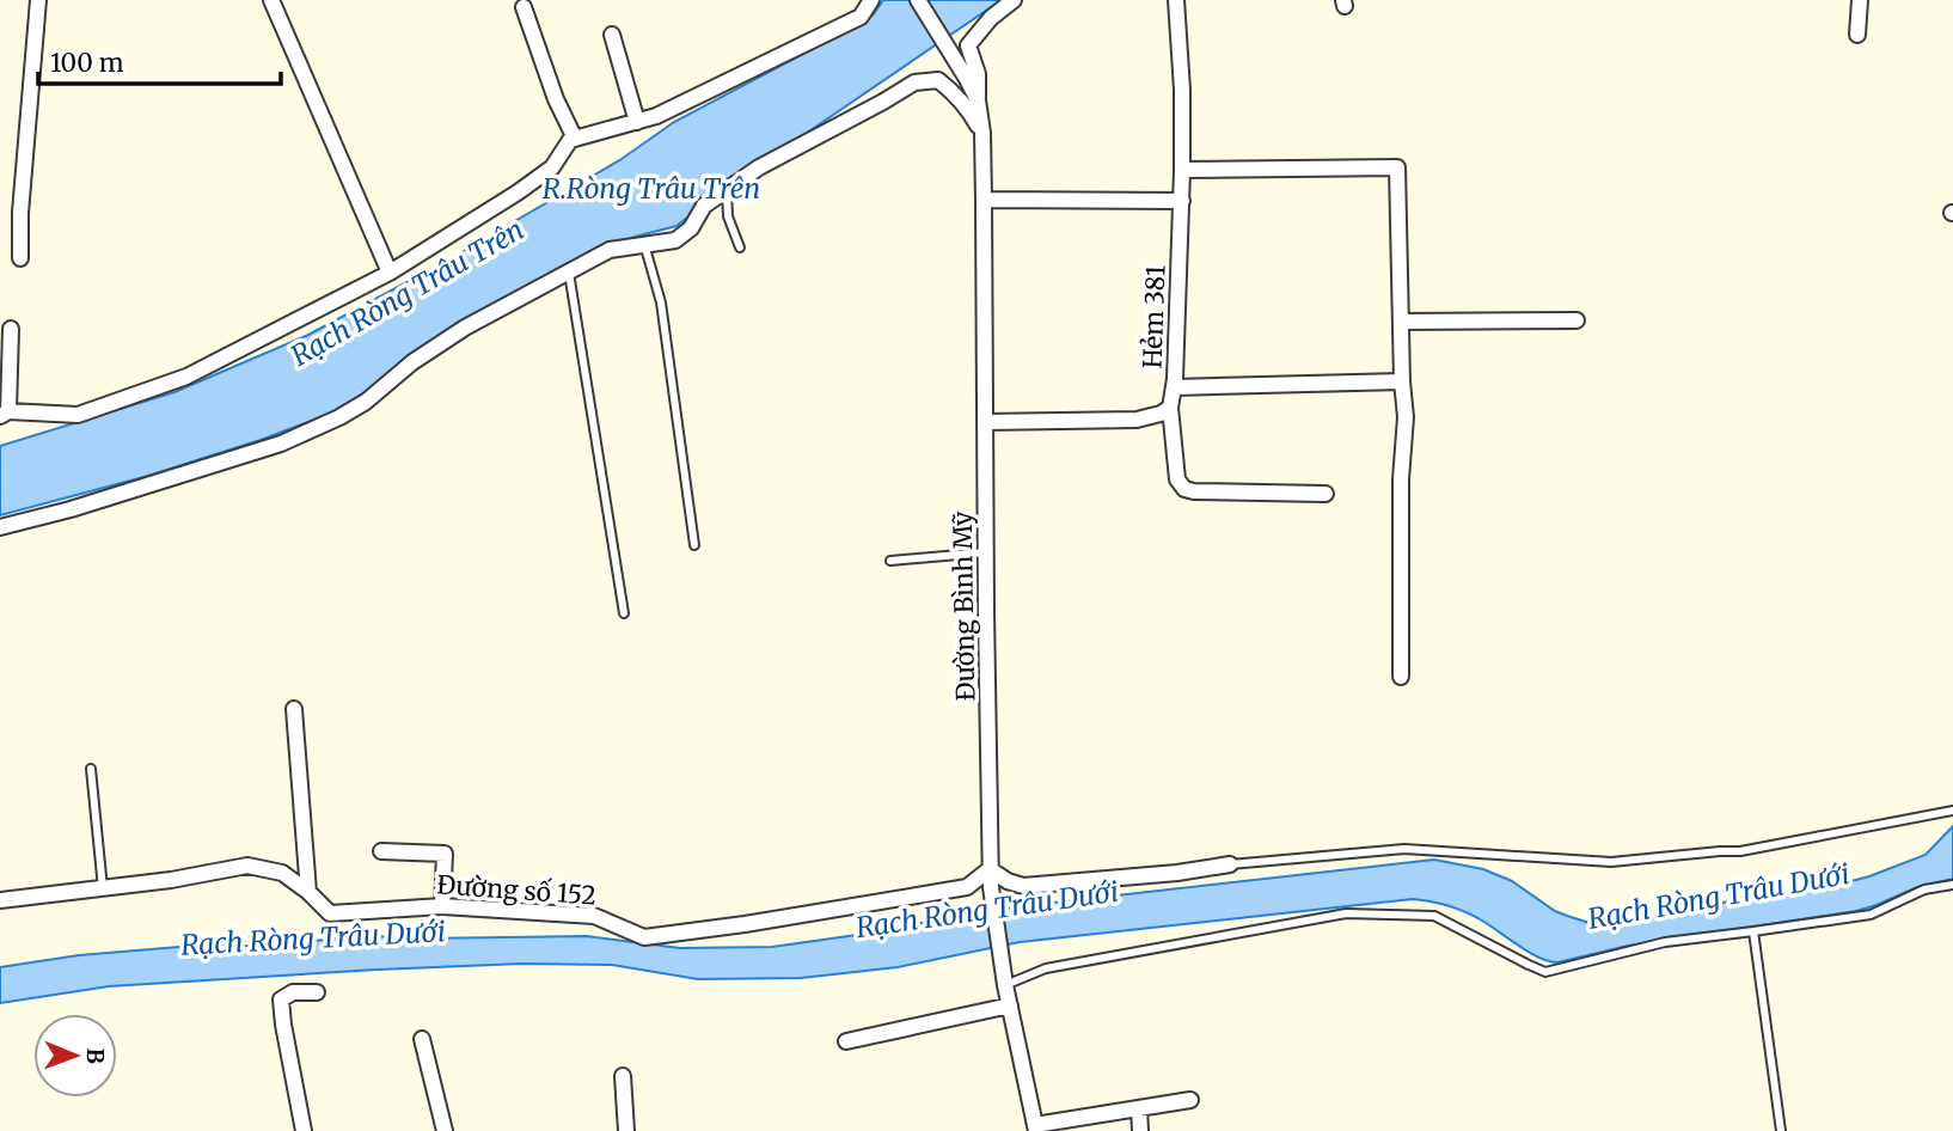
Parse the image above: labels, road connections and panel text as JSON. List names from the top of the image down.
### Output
{
  "streets": {
    "street": ["Hẻm 381", "Đường Bình Mỹ", "Đường số 152"]
  },
  "crossings": [
    ["Đường Bình Mỹ", "Đường số 152"]
  ],
  "water": ["R.Ròng Trâu Trên", "Rạch Ròng Trâu Trên", "Rạch Ròng Trâu Dưới"],
  "scale_bar": "100 m",
  "north": "right"
}
